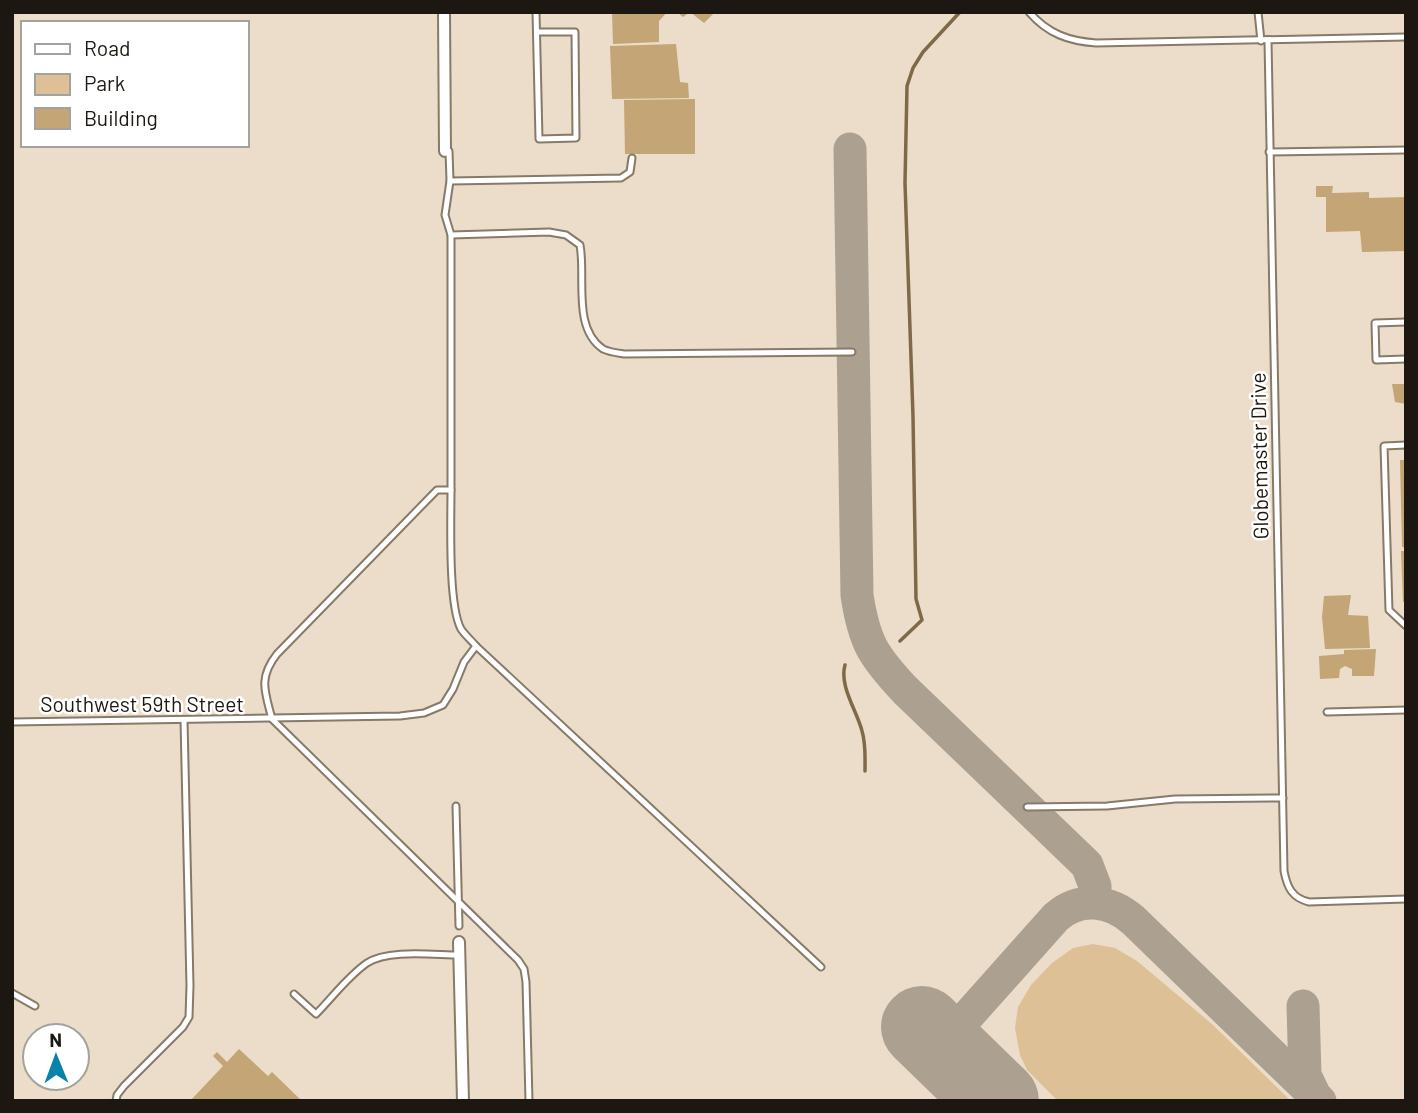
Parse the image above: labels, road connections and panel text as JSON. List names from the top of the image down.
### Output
{
  "streets": {
    "lane": ["Globemaster Drive", "Southwest 59th Street"]
  },
  "legend": ["Road", "Park", "Building"],
  "north": "top"
}
